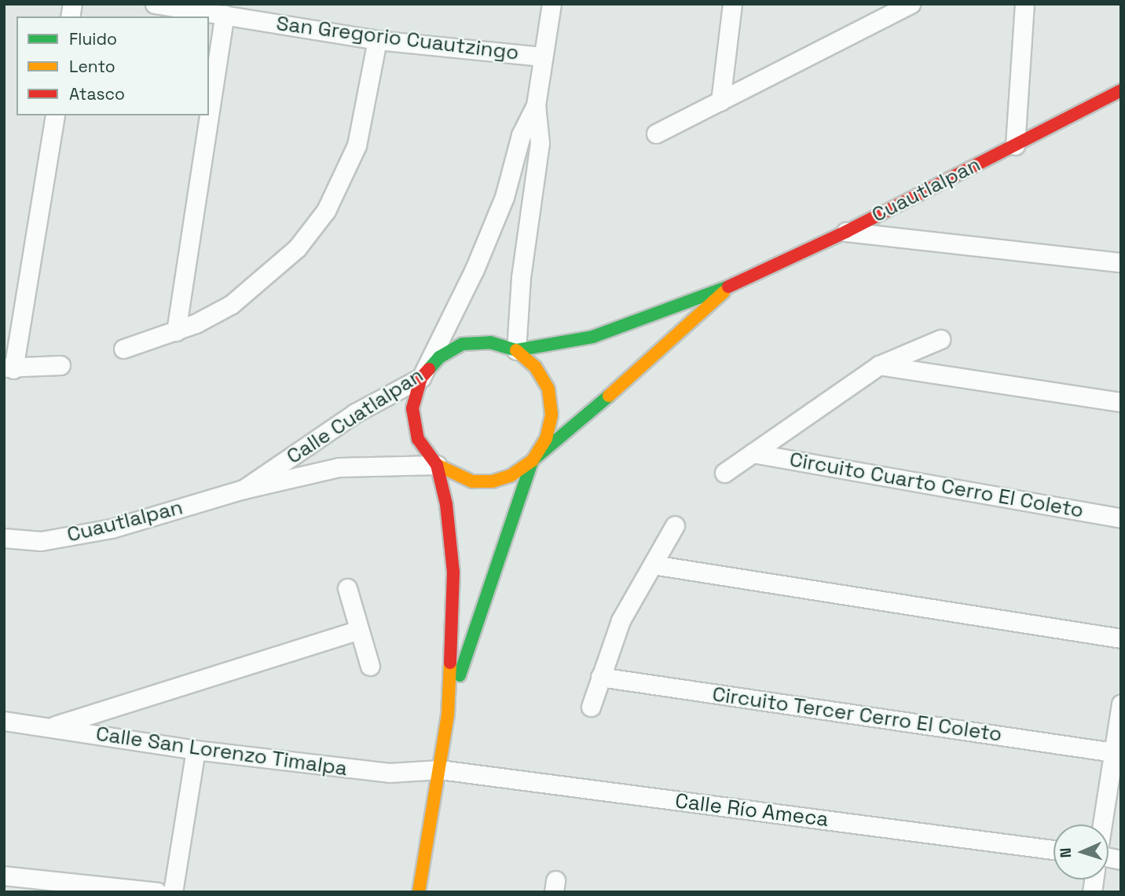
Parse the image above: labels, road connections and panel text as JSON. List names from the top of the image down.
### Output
{
  "streets": {
    "street": [
      "San Gregorio Cuautzingo",
      "Cuautlalpan",
      "Calle Cuatlalpan",
      "Circuito Cuarto Cerro El Coleto",
      "Circuito Tercer Cerro El Coleto",
      "Calle San Lorenzo Timalpa",
      "Calle Río Ameca"
    ]
  },
  "crossings": [
    ["Cuautlalpan", "Calle Cuatlalpan"],
    ["Calle San Lorenzo Timalpa", "Calle Río Ameca"]
  ],
  "legend": ["Fluido", "Lento", "Atasco"],
  "north": "left"
}
